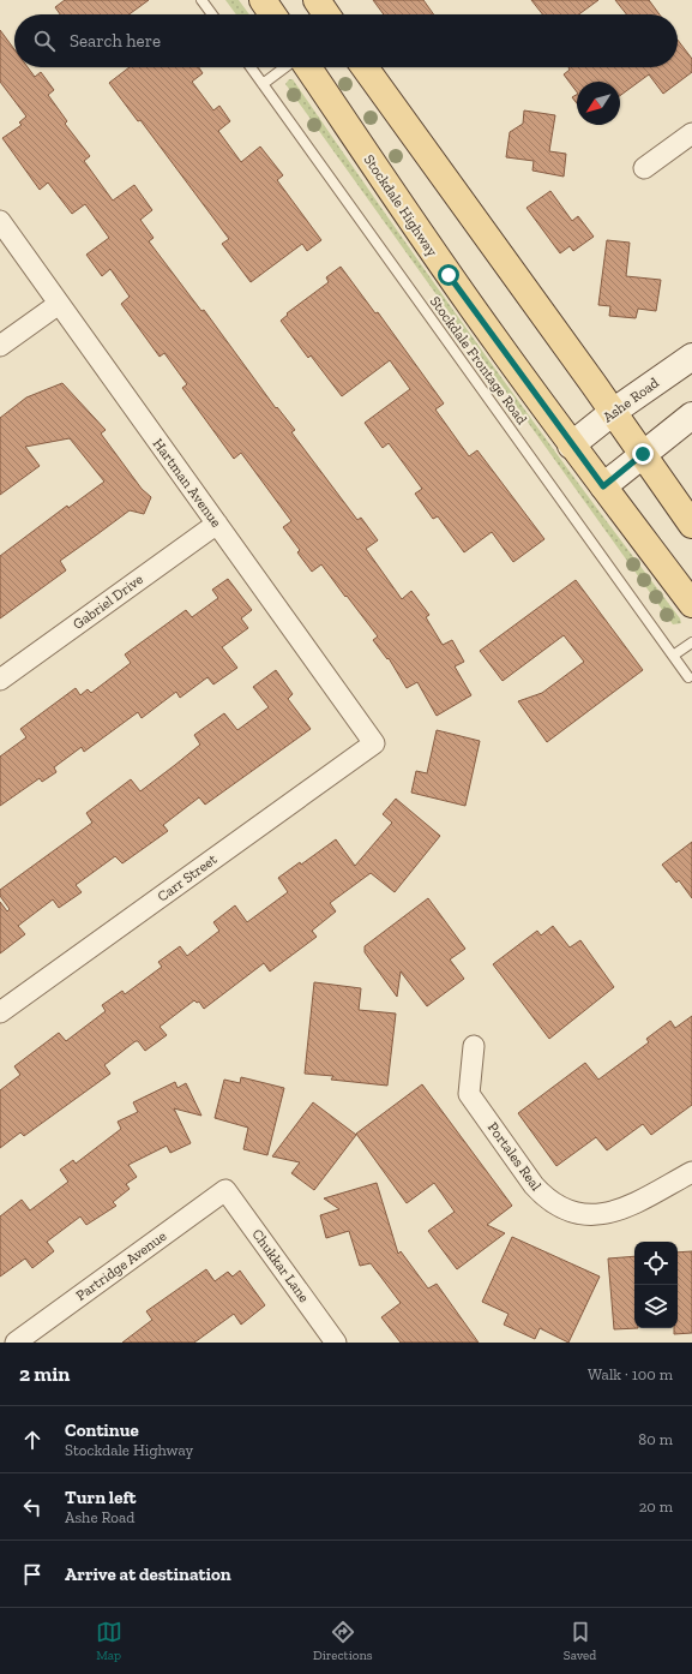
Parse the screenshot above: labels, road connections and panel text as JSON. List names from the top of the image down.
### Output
{
  "streets": {
    "main road": ["Stockdale Highway"],
    "street": [
      "Ashe Road",
      "Hartman Avenue",
      "Gabriel Drive",
      "Carr Street",
      "Portales Real",
      "Partridge Avenue",
      "Chukkar Lane"
    ],
    "lane": ["Stockdale Frontage Road"]
  },
  "crossings": [
    ["Stockdale Highway", "Ashe Road"],
    ["Hartman Avenue", "Gabriel Drive"],
    ["Hartman Avenue", "Carr Street"],
    ["Partridge Avenue", "Chukkar Lane"]
  ],
  "north": "bottom left",
  "page": {
    "search": "Search here",
    "heading": ["2 min", "Walk · 100 m"],
    "list": [
      ["Continue", "Stockdale Highway", "80 m"],
      ["Turn left", "Ashe Road", "20 m"],
      "Arrive at destination"
    ],
    "nav": ["Map", "Directions", "Saved"]
  }
}
